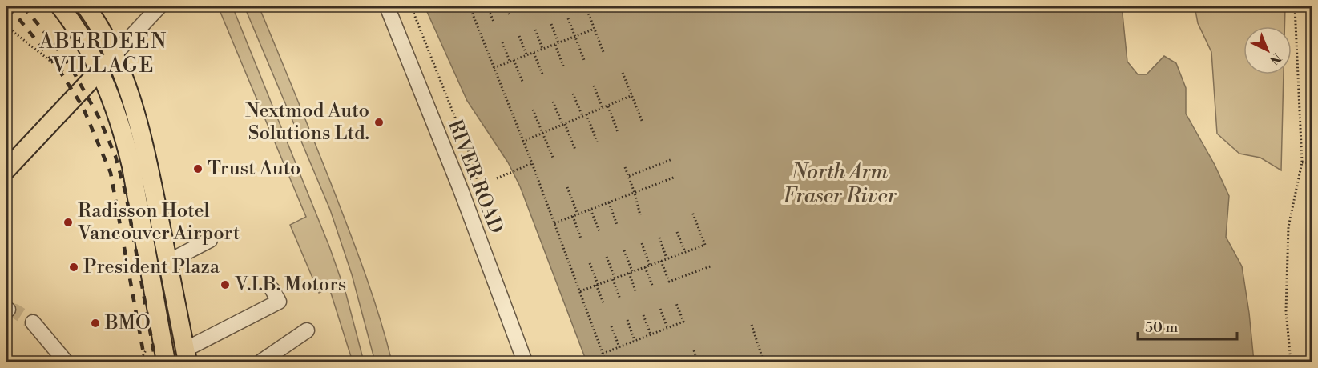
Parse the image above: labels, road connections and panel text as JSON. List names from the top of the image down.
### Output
{
  "streets": {
    "street": ["RIVER ROAD"]
  },
  "districts": ["ABERDEEN VILLAGE"],
  "water": ["North Arm Fraser River"],
  "places": [
    "Nextmod Auto Solutions Ltd.",
    "Trust Auto",
    "Radisson Hotel Vancouver Airport",
    "President Plaza",
    "V.I.B. Motors",
    "BMO"
  ],
  "scale_bar": "50 m",
  "north": "bottom right"
}
